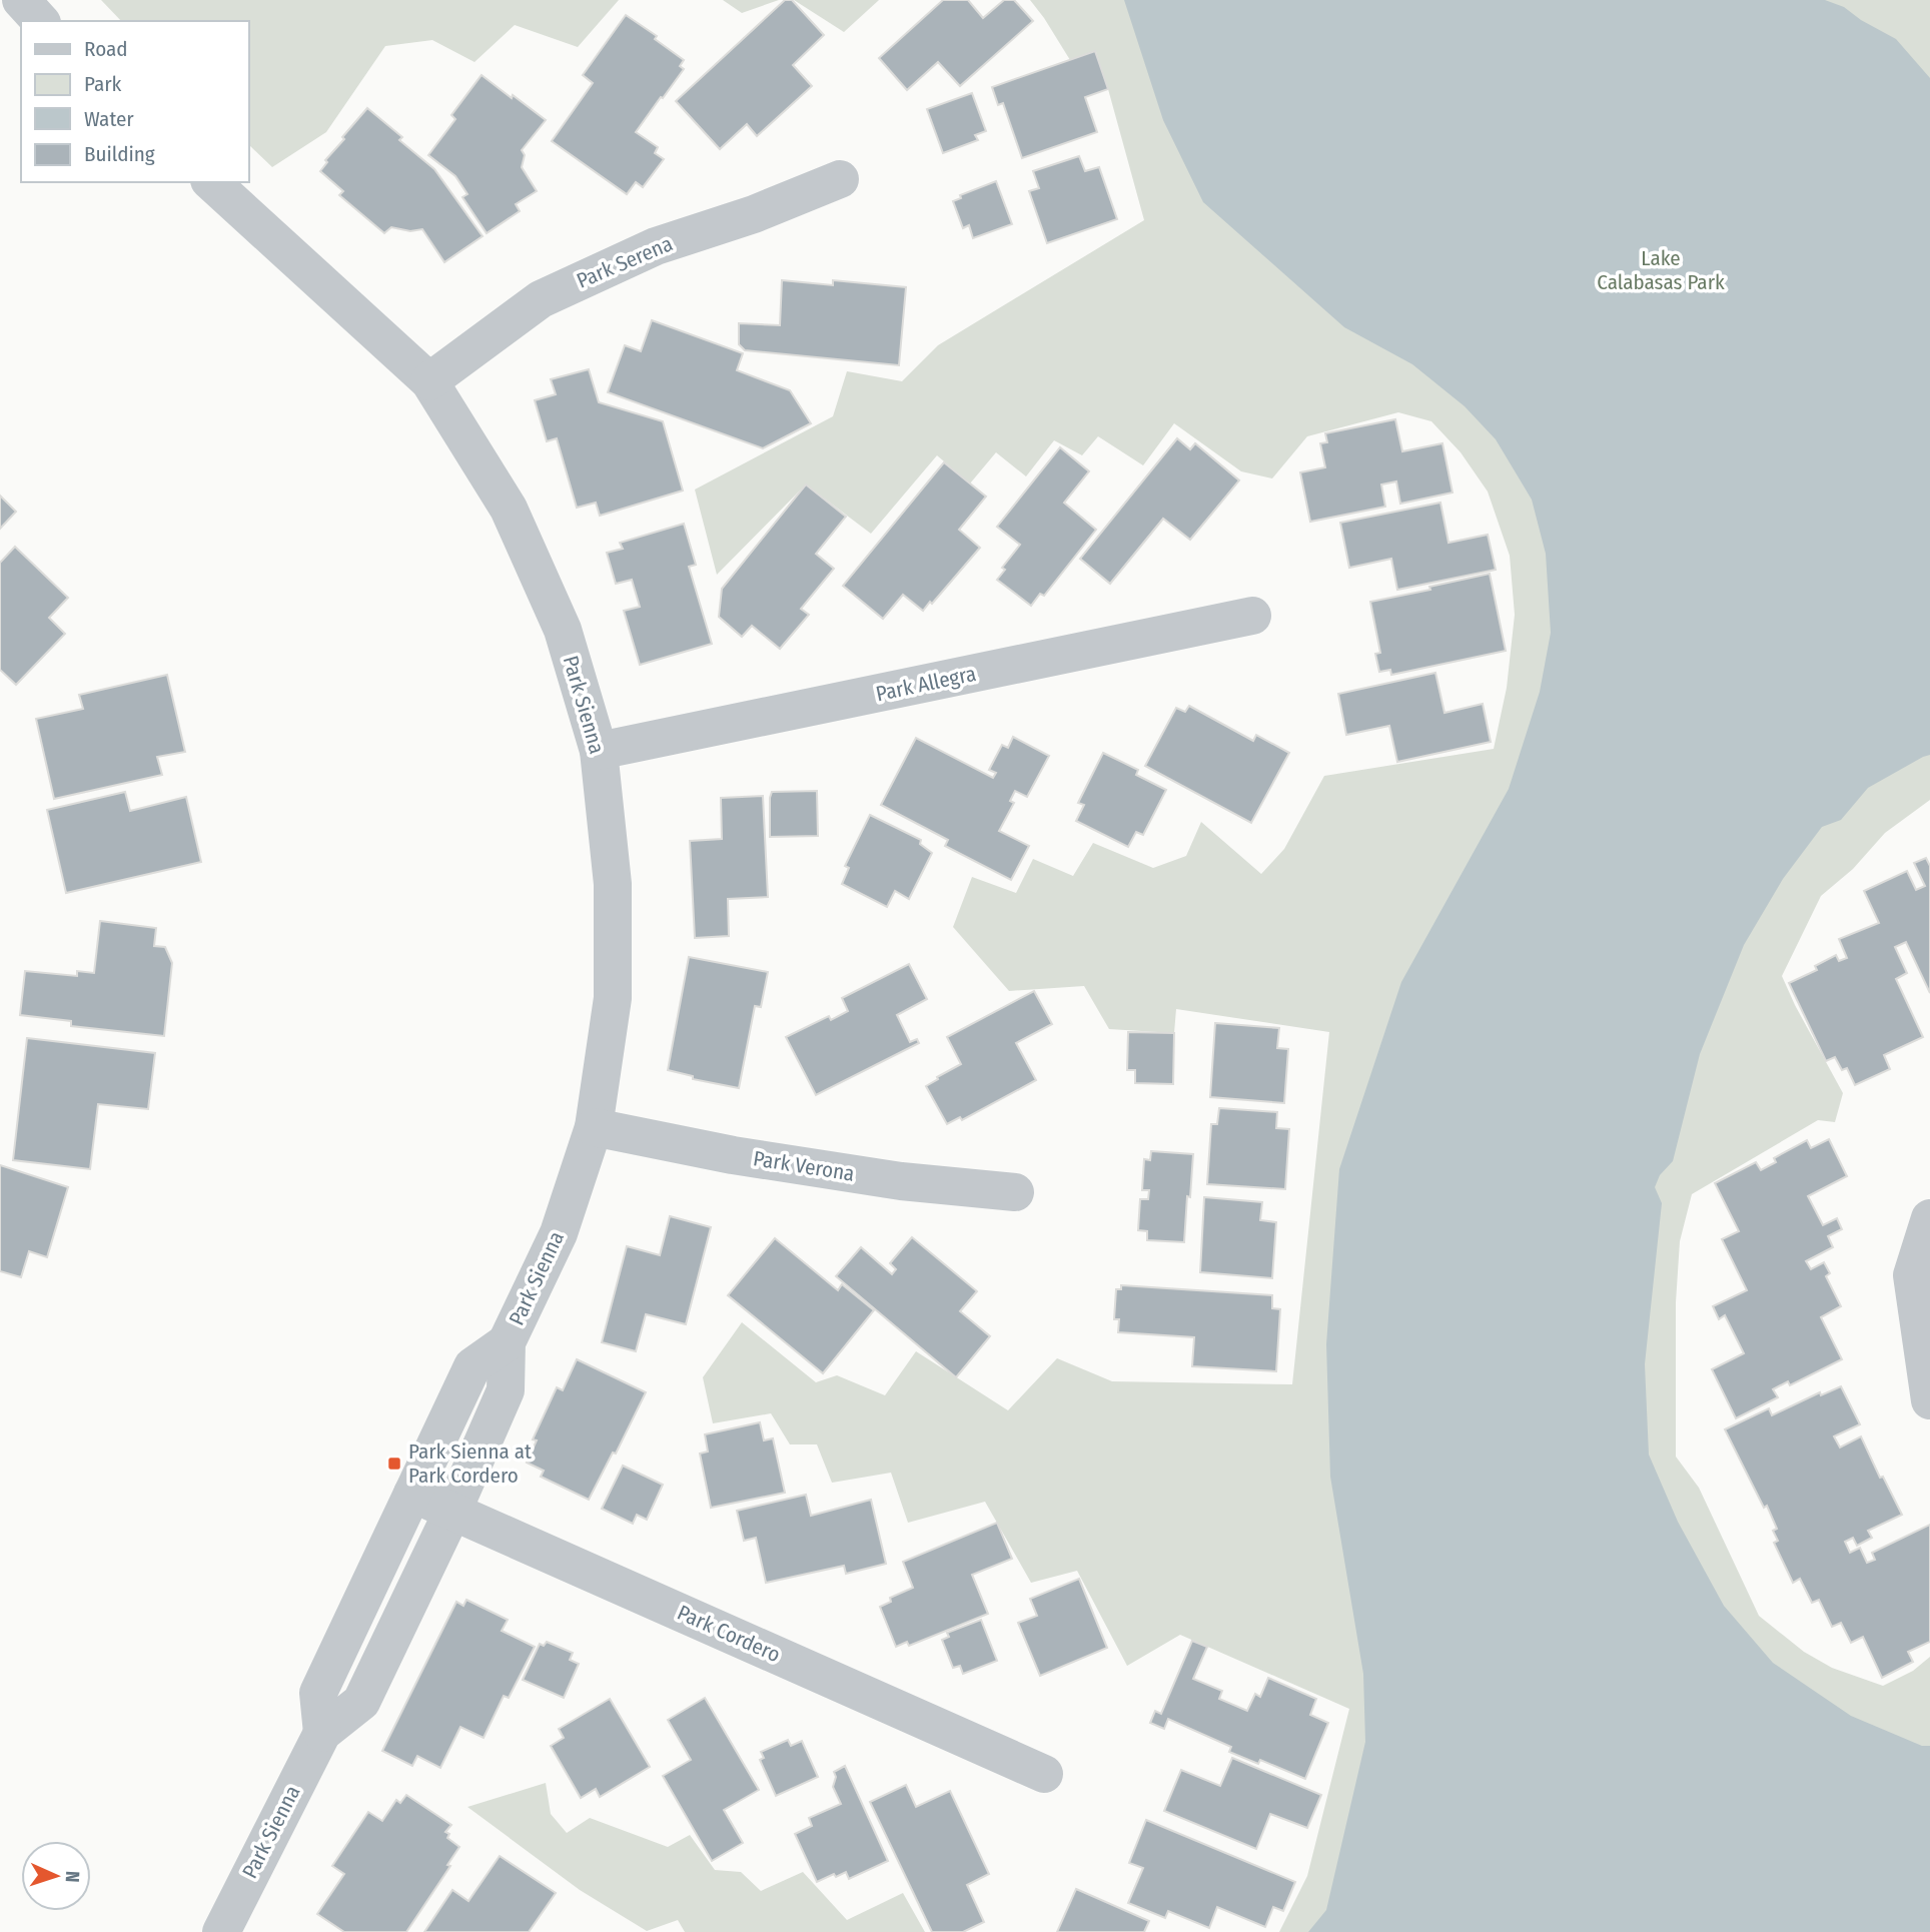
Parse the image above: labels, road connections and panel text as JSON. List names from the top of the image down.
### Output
{
  "streets": {
    "street": [
      "Park Serena",
      "Park Allegra",
      "Park Sienna",
      "Park Verona",
      "Park Cordero"
    ]
  },
  "crossings": [
    ["Park Serena", "Park Sienna"],
    ["Park Allegra", "Park Sienna"],
    ["Park Sienna", "Park Verona"],
    ["Park Sienna", "Park Cordero"]
  ],
  "parks": ["Lake Calabasas Park"],
  "places": {
    "transit": ["Park Sienna at Park Cordero"]
  },
  "legend": [
    "Road",
    "Park",
    "Water",
    "Building"
  ],
  "north": "right"
}
